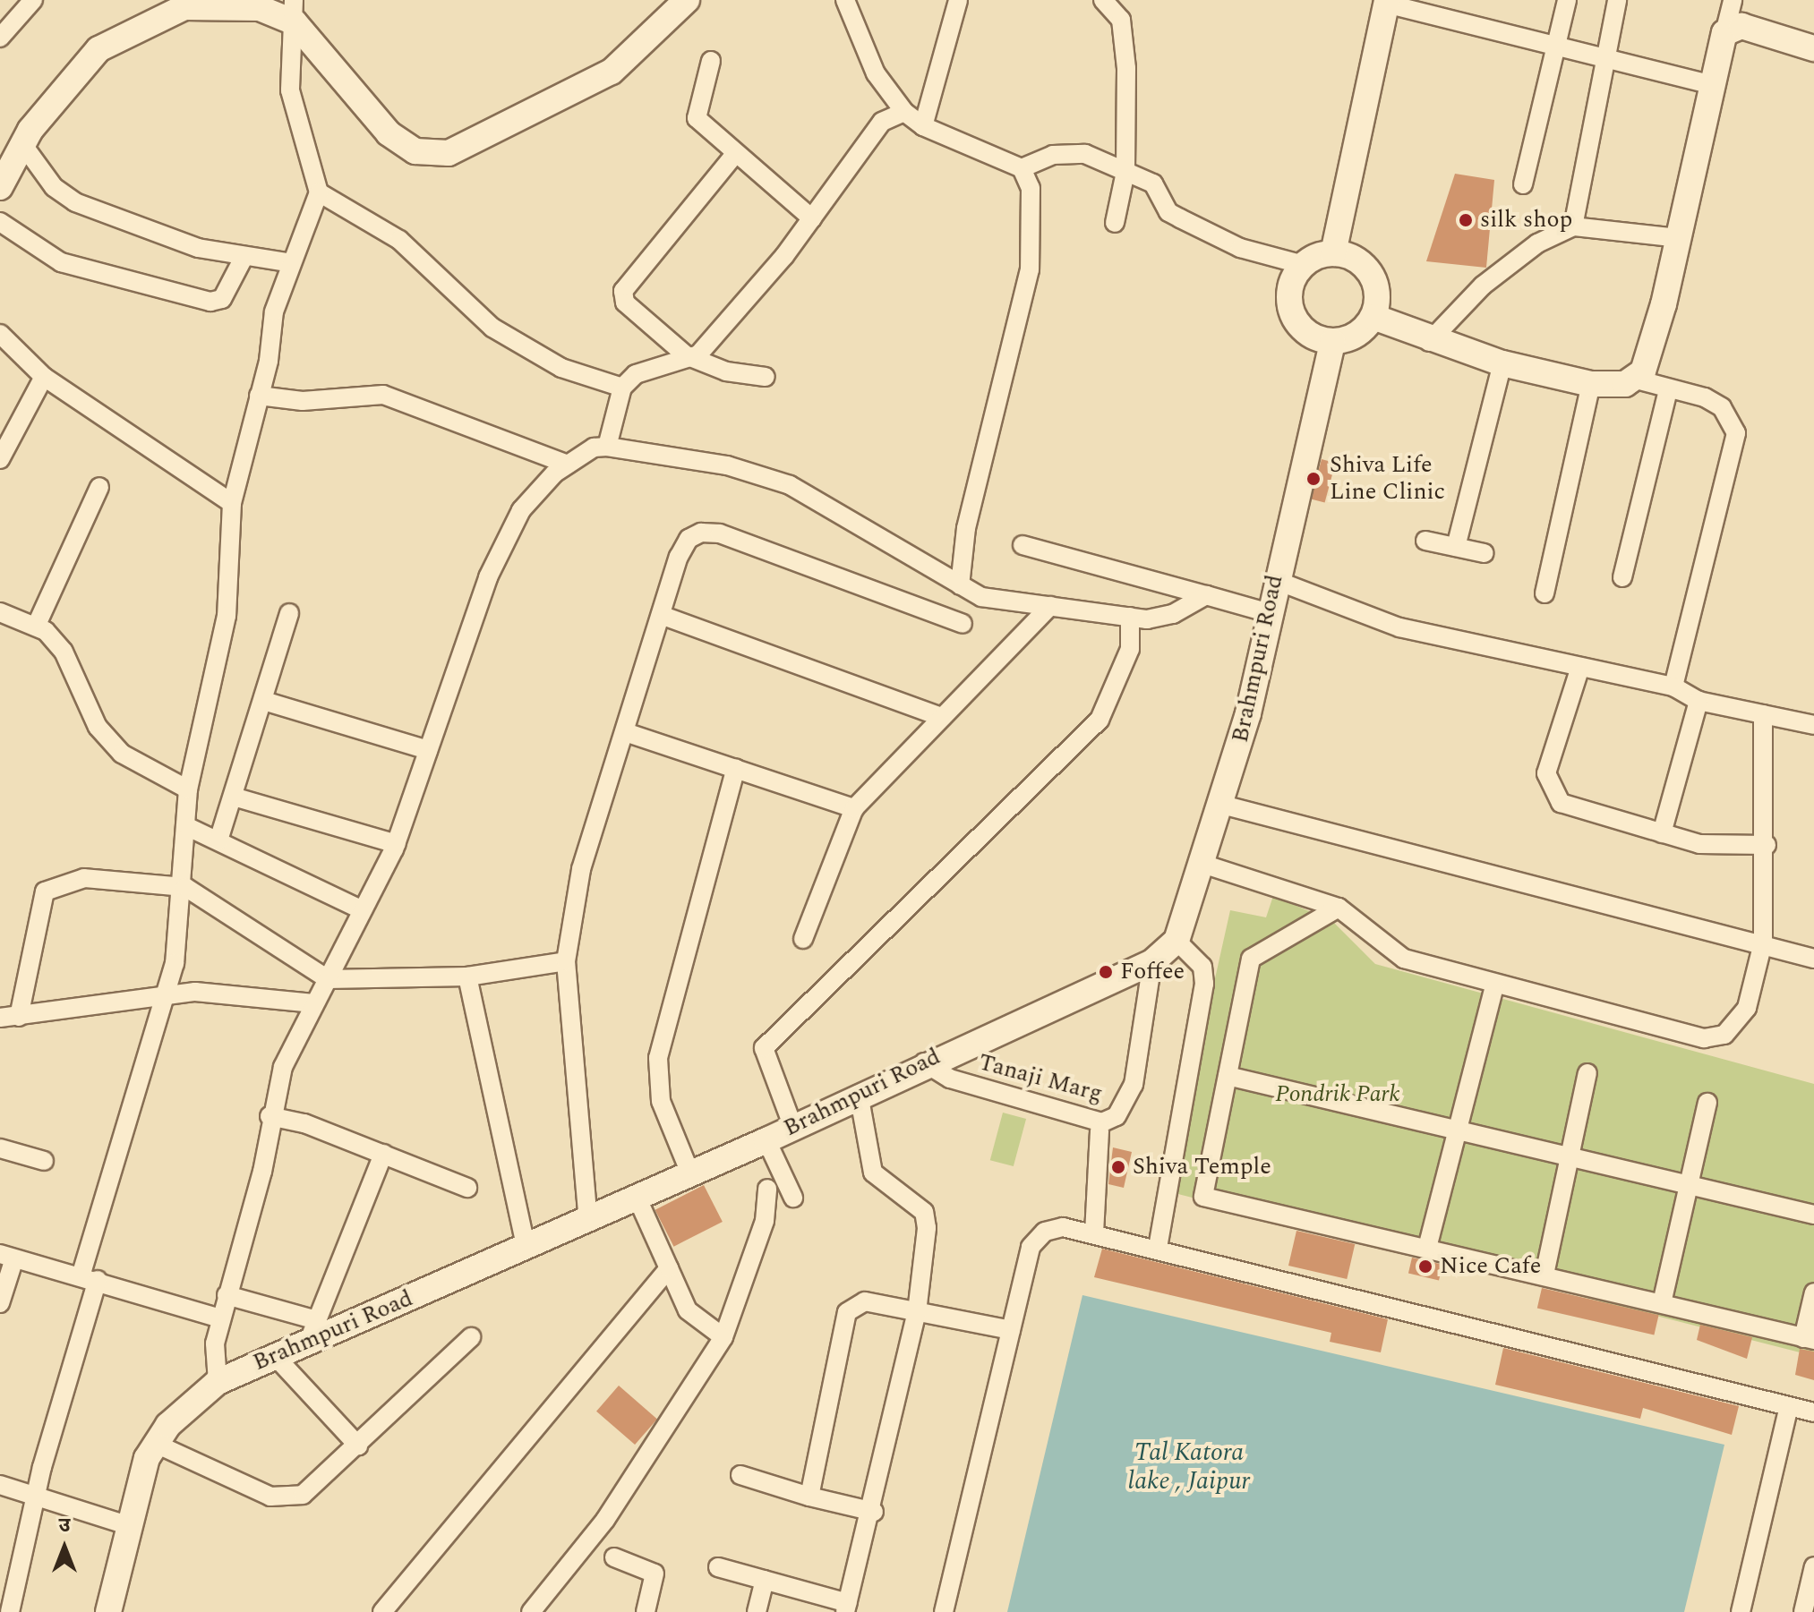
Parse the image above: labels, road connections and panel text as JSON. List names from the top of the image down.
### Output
{
  "streets": {
    "street": ["Brahmpuri Road", "Tanaji Marg"]
  },
  "crossings": [
    ["Brahmpuri Road", "Tanaji Marg"]
  ],
  "water": ["Tal Katora lake , Jaipur"],
  "parks": ["Pondrik Park"],
  "places": [
    "silk shop",
    "Shiva Life Line Clinic",
    "Foffee",
    "Shiva Temple",
    "Nice Cafe"
  ],
  "north": "top"
}
